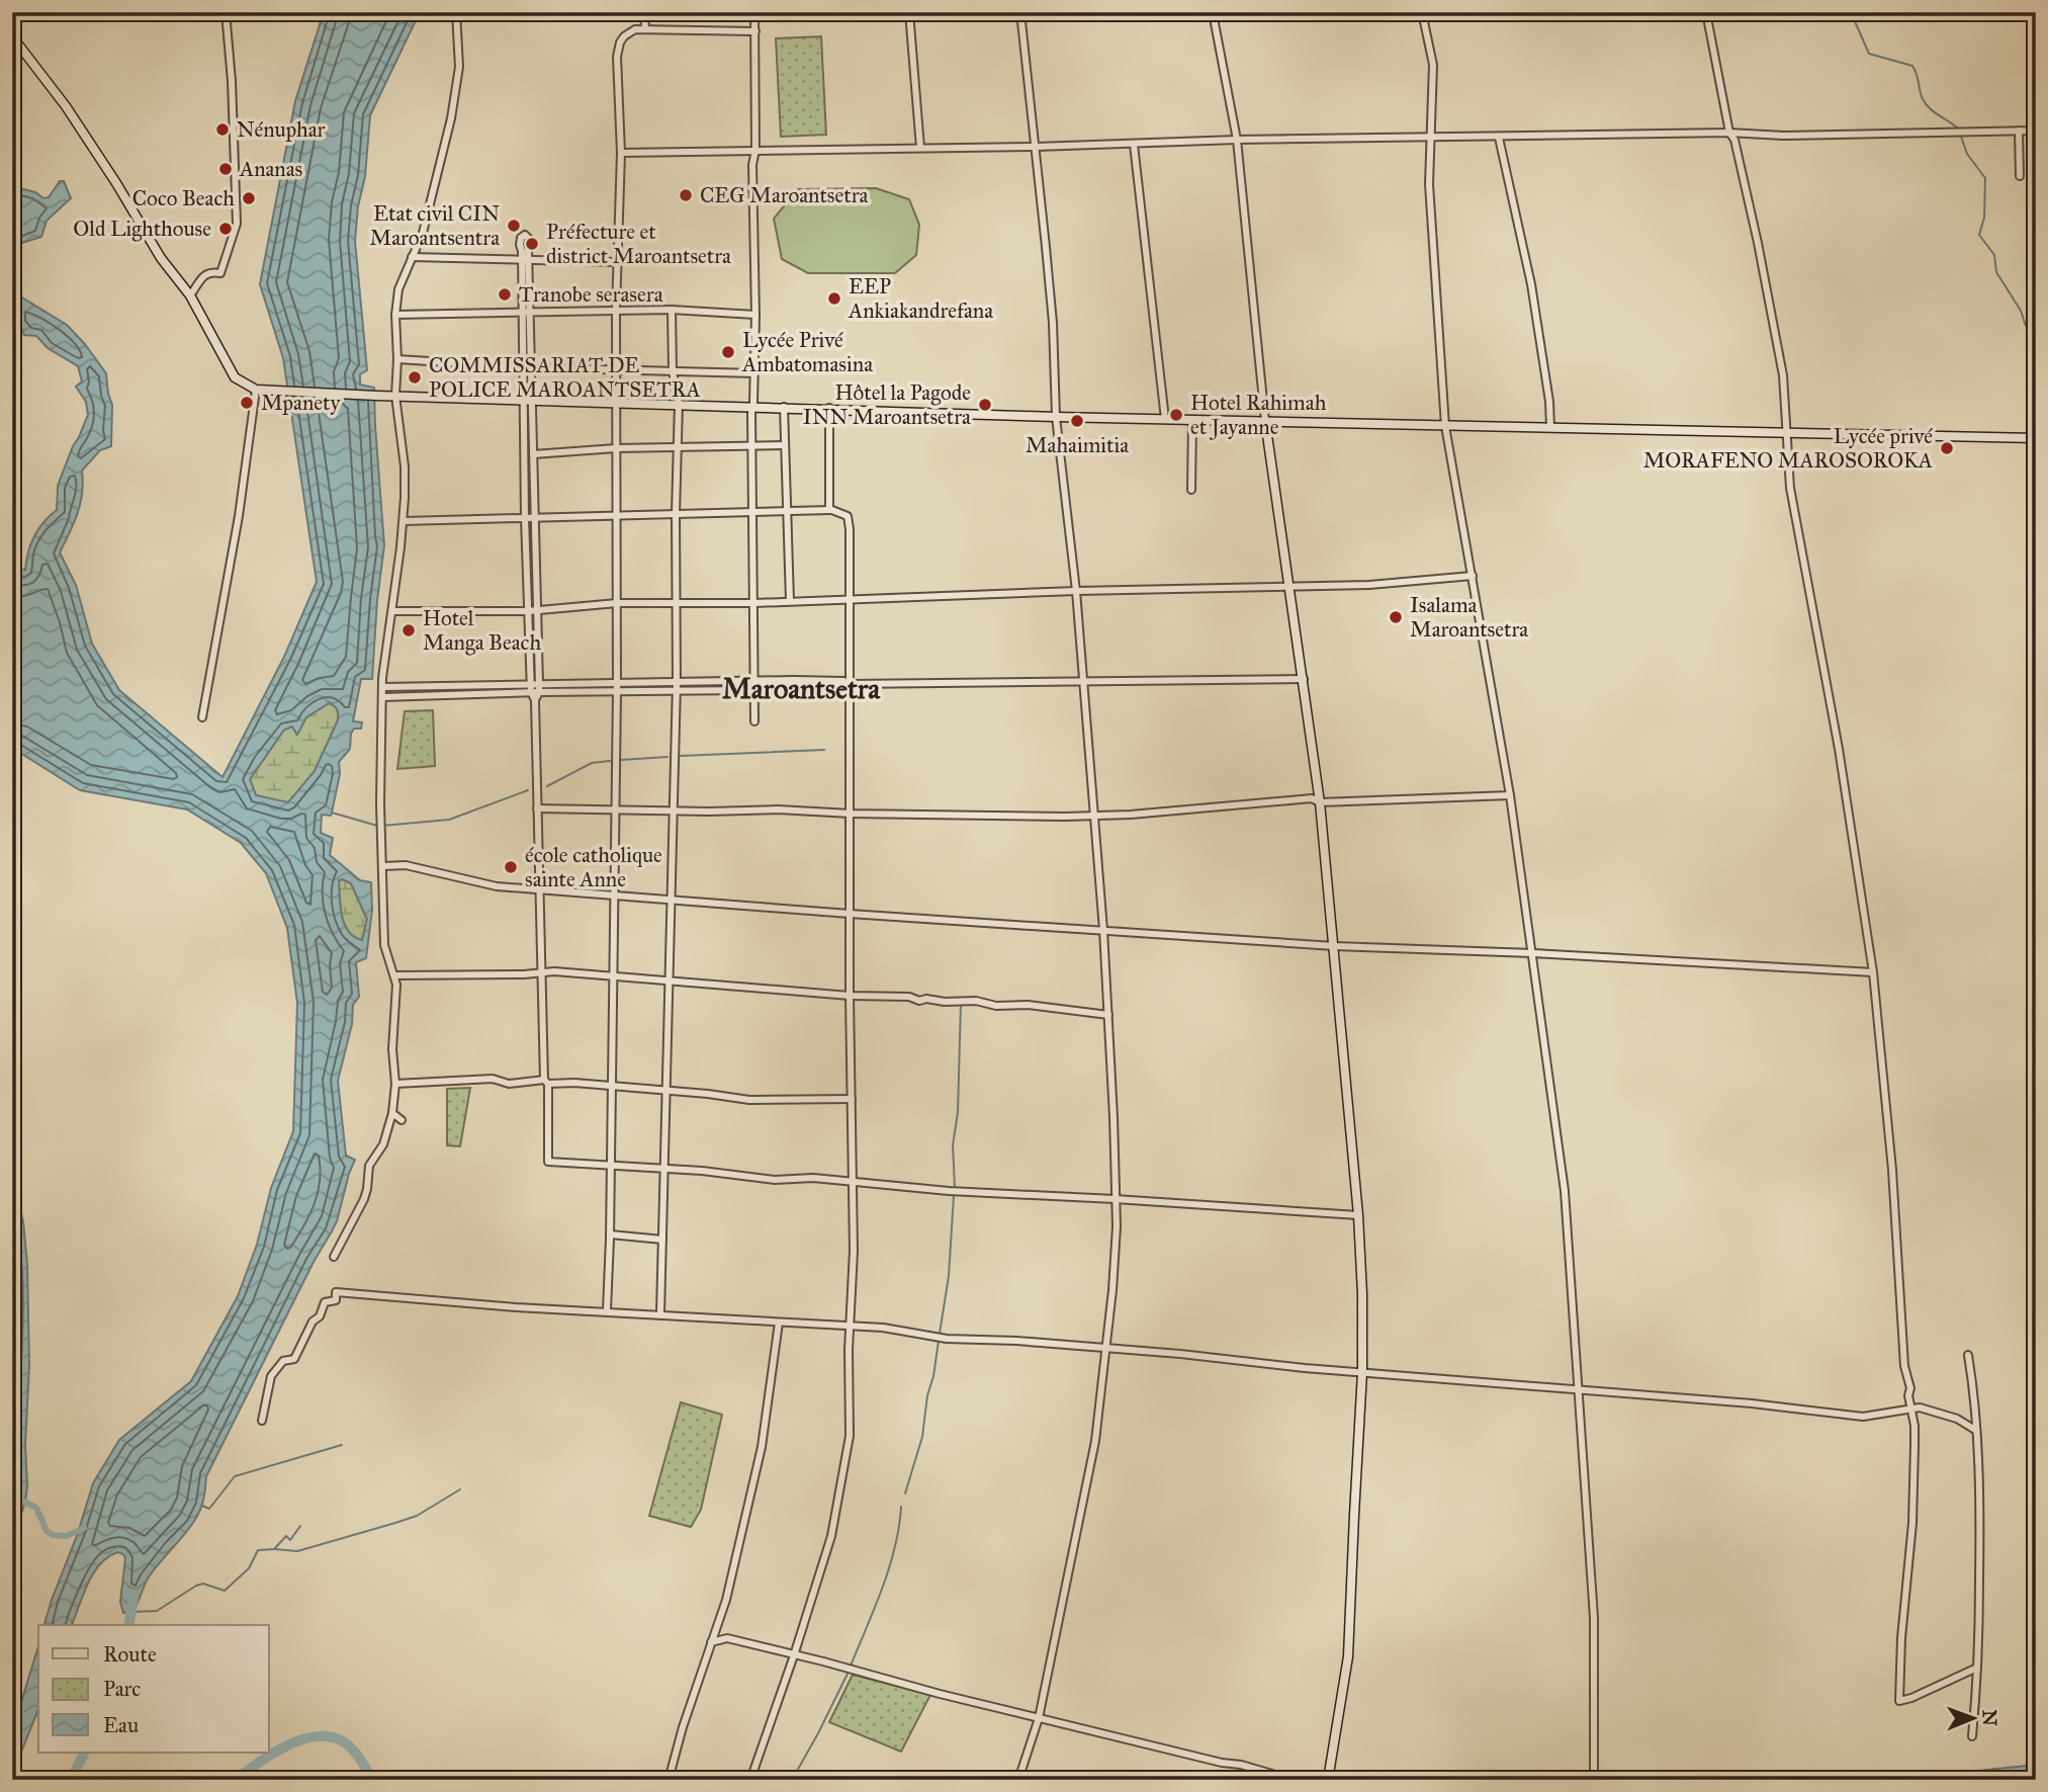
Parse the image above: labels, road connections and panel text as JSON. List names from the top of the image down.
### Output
{
  "districts": ["Maroantsetra"],
  "places": [
    "Nénuphar",
    "Ananas",
    "CEG Maroantsetra",
    "Coco Beach",
    "Etat civil CIN Maroantsentra",
    "Old Lighthouse",
    "Préfecture et district Maroantsetra",
    "Tranobe serasera",
    "EEP Ankiakandrefana",
    "Lycée Privé Ambatomasina",
    "COMMISSARIAT DE POLICE MAROANTSETRA",
    "Mpanety",
    "Hôtel la Pagode INN Maroantsetra",
    "Hotel Rahimah et Jayanne",
    "Mahaimitia",
    "Lycée privé MORAFENO MAROSOROKA",
    "Isalama Maroantsetra",
    "Hotel Manga Beach",
    "école catholique sainte Anne"
  ],
  "legend": ["Route", "Parc", "Eau"],
  "north": "right"
}
